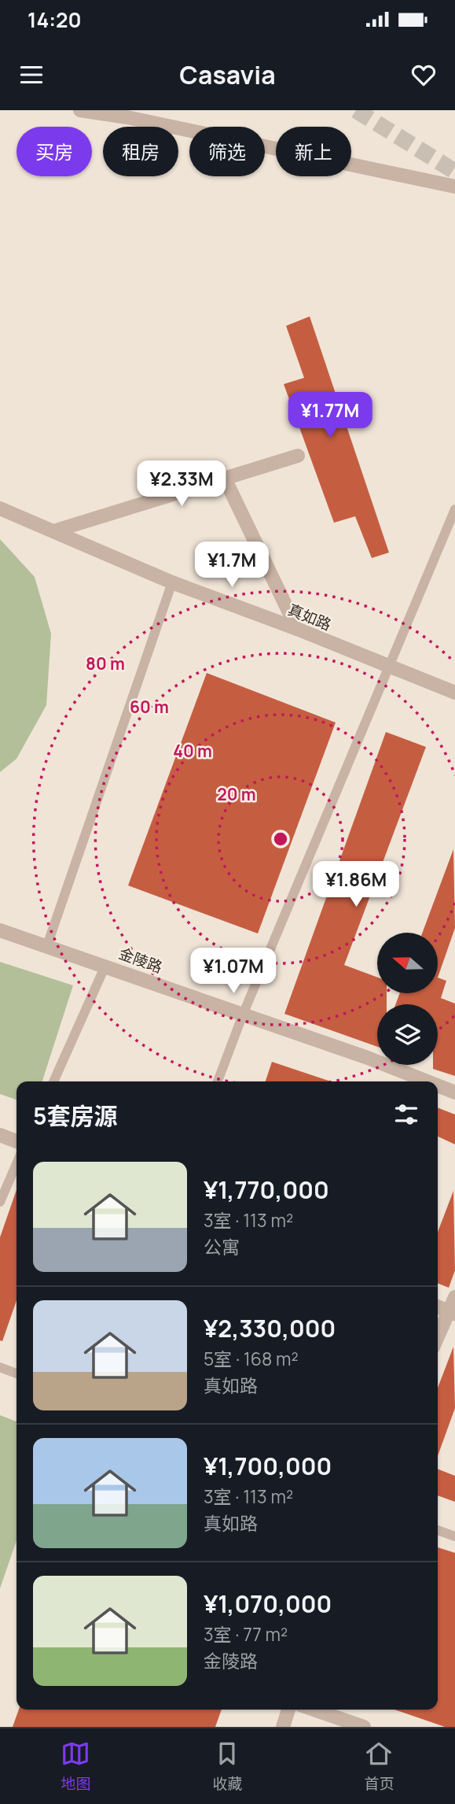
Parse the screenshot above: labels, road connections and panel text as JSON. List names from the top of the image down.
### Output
{
  "streets": {
    "street": ["真如路", "金陵路"]
  },
  "north": "left",
  "page": {
    "status": "14:20",
    "header": "Casavia",
    "chip": [
      "买房",
      "租房",
      "筛选",
      "新上"
    ],
    "price": [
      "¥1.77M",
      "¥2.33M",
      "¥1.7M",
      "¥1.86M",
      "¥1.07M"
    ],
    "heading": "5套房源",
    "list": [
      {
        "name": "¥1,770,000",
        "note": "3室 · 113 m² · 公寓"
      },
      {
        "name": "¥2,330,000",
        "note": "5室 · 168 m² · 真如路"
      },
      {
        "name": "¥1,700,000",
        "note": "3室 · 113 m² · 真如路"
      },
      {
        "name": "¥1,070,000",
        "note": "3室 · 77 m² · 金陵路"
      }
    ],
    "tabs": ["地图", "收藏", "首页"]
  },
  "rings": [
    "80 m",
    "60 m",
    "40 m",
    "20 m"
  ]
}
